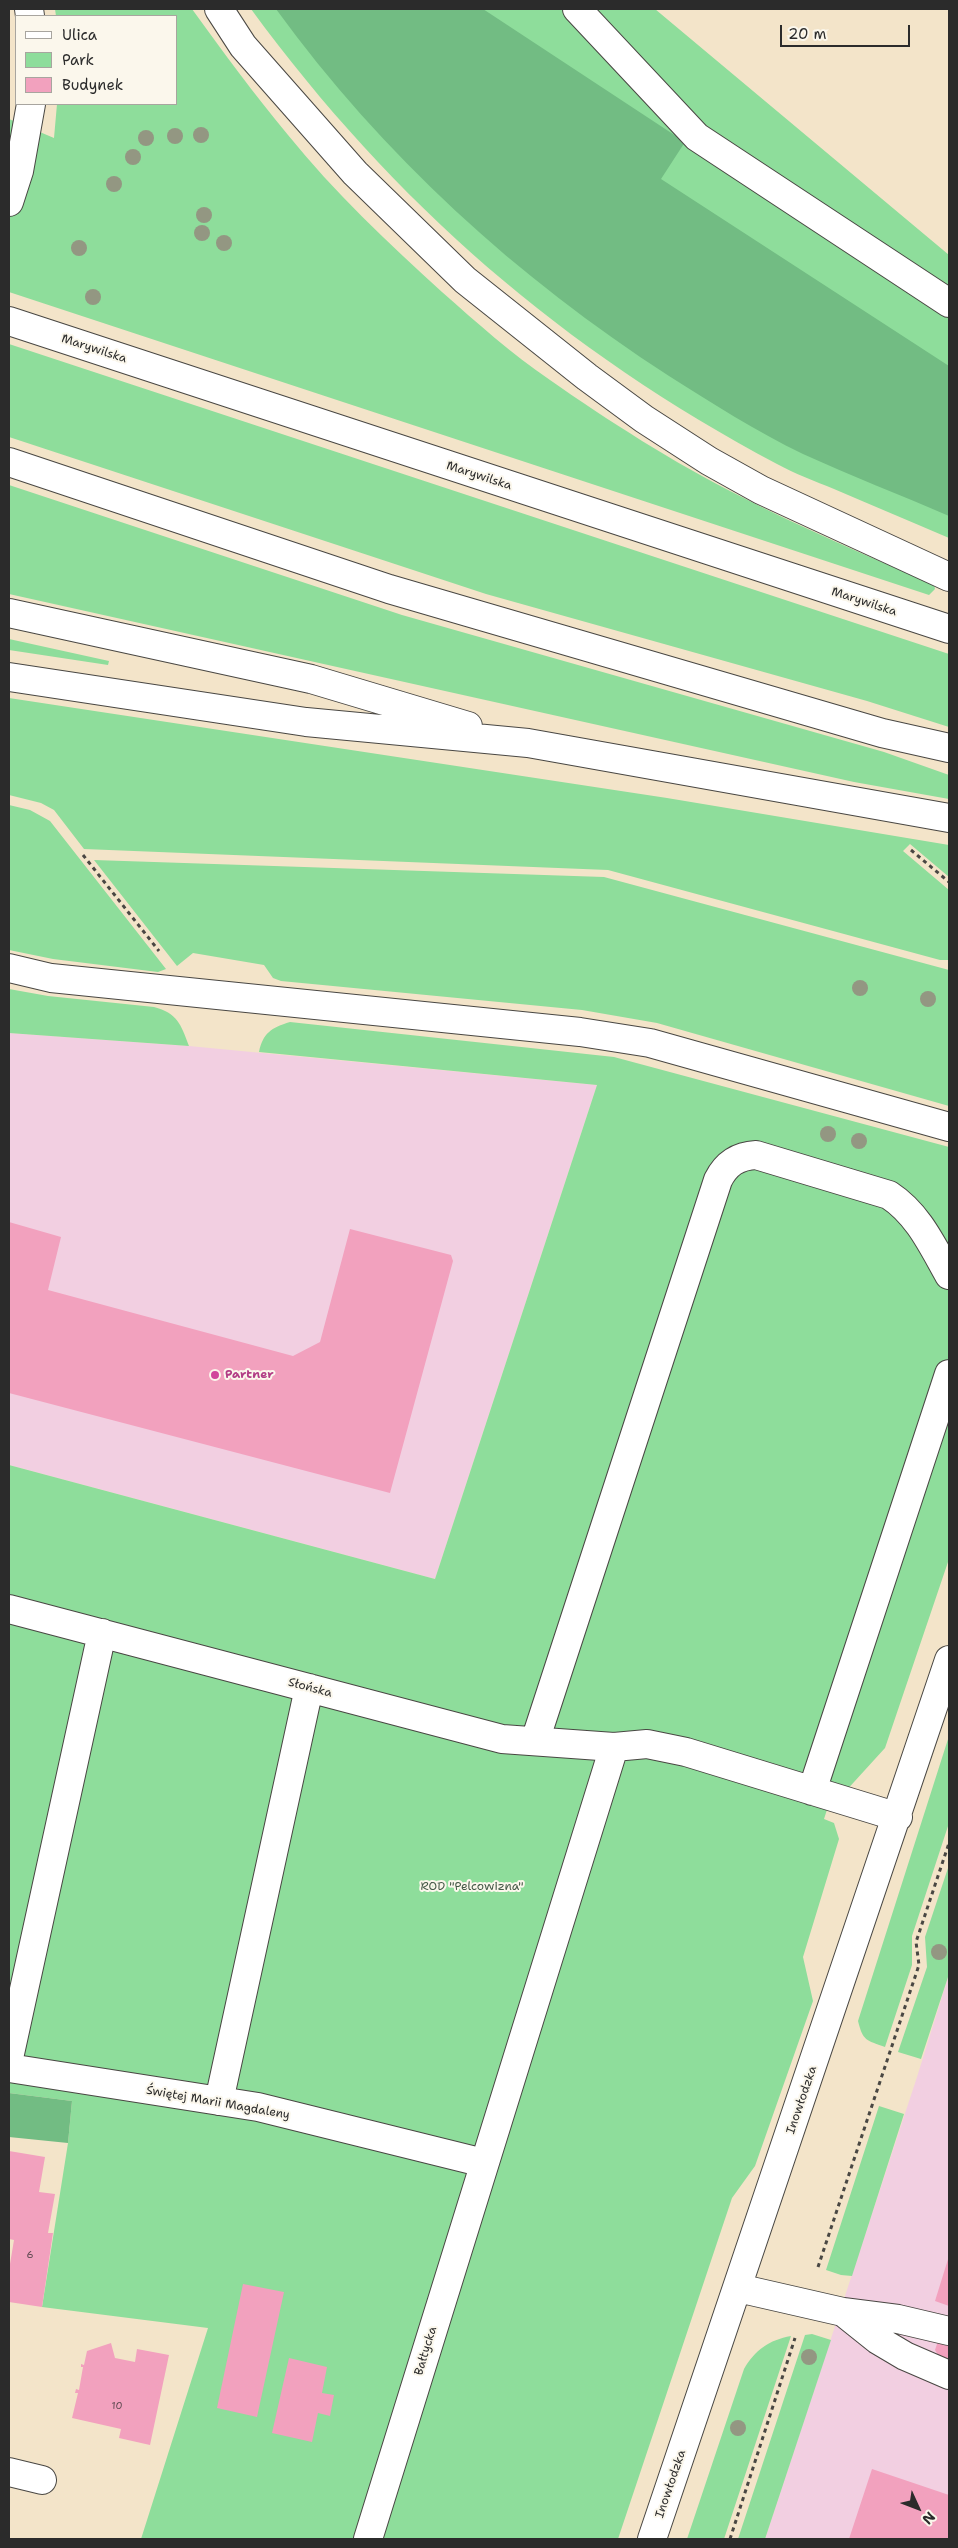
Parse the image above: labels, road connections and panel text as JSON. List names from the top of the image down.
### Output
{
  "streets": {
    "main road": [
      "Marywilska",
      "Słońska",
      "Inowłodzka",
      "Świętej Marii Magdaleny",
      "Bałtycka"
    ]
  },
  "crossings": [
    ["Słońska", "Inowłodzka"],
    ["Słońska", "Bałtycka"],
    ["Świętej Marii Magdaleny", "Bałtycka"]
  ],
  "parks": ["ROD \"Pelcowizna\""],
  "places": ["Partner"],
  "house_numbers": ["6", "10"],
  "legend": ["Ulica", "Park", "Budynek"],
  "scale_bar": "20 m",
  "north": "bottom right"
}
